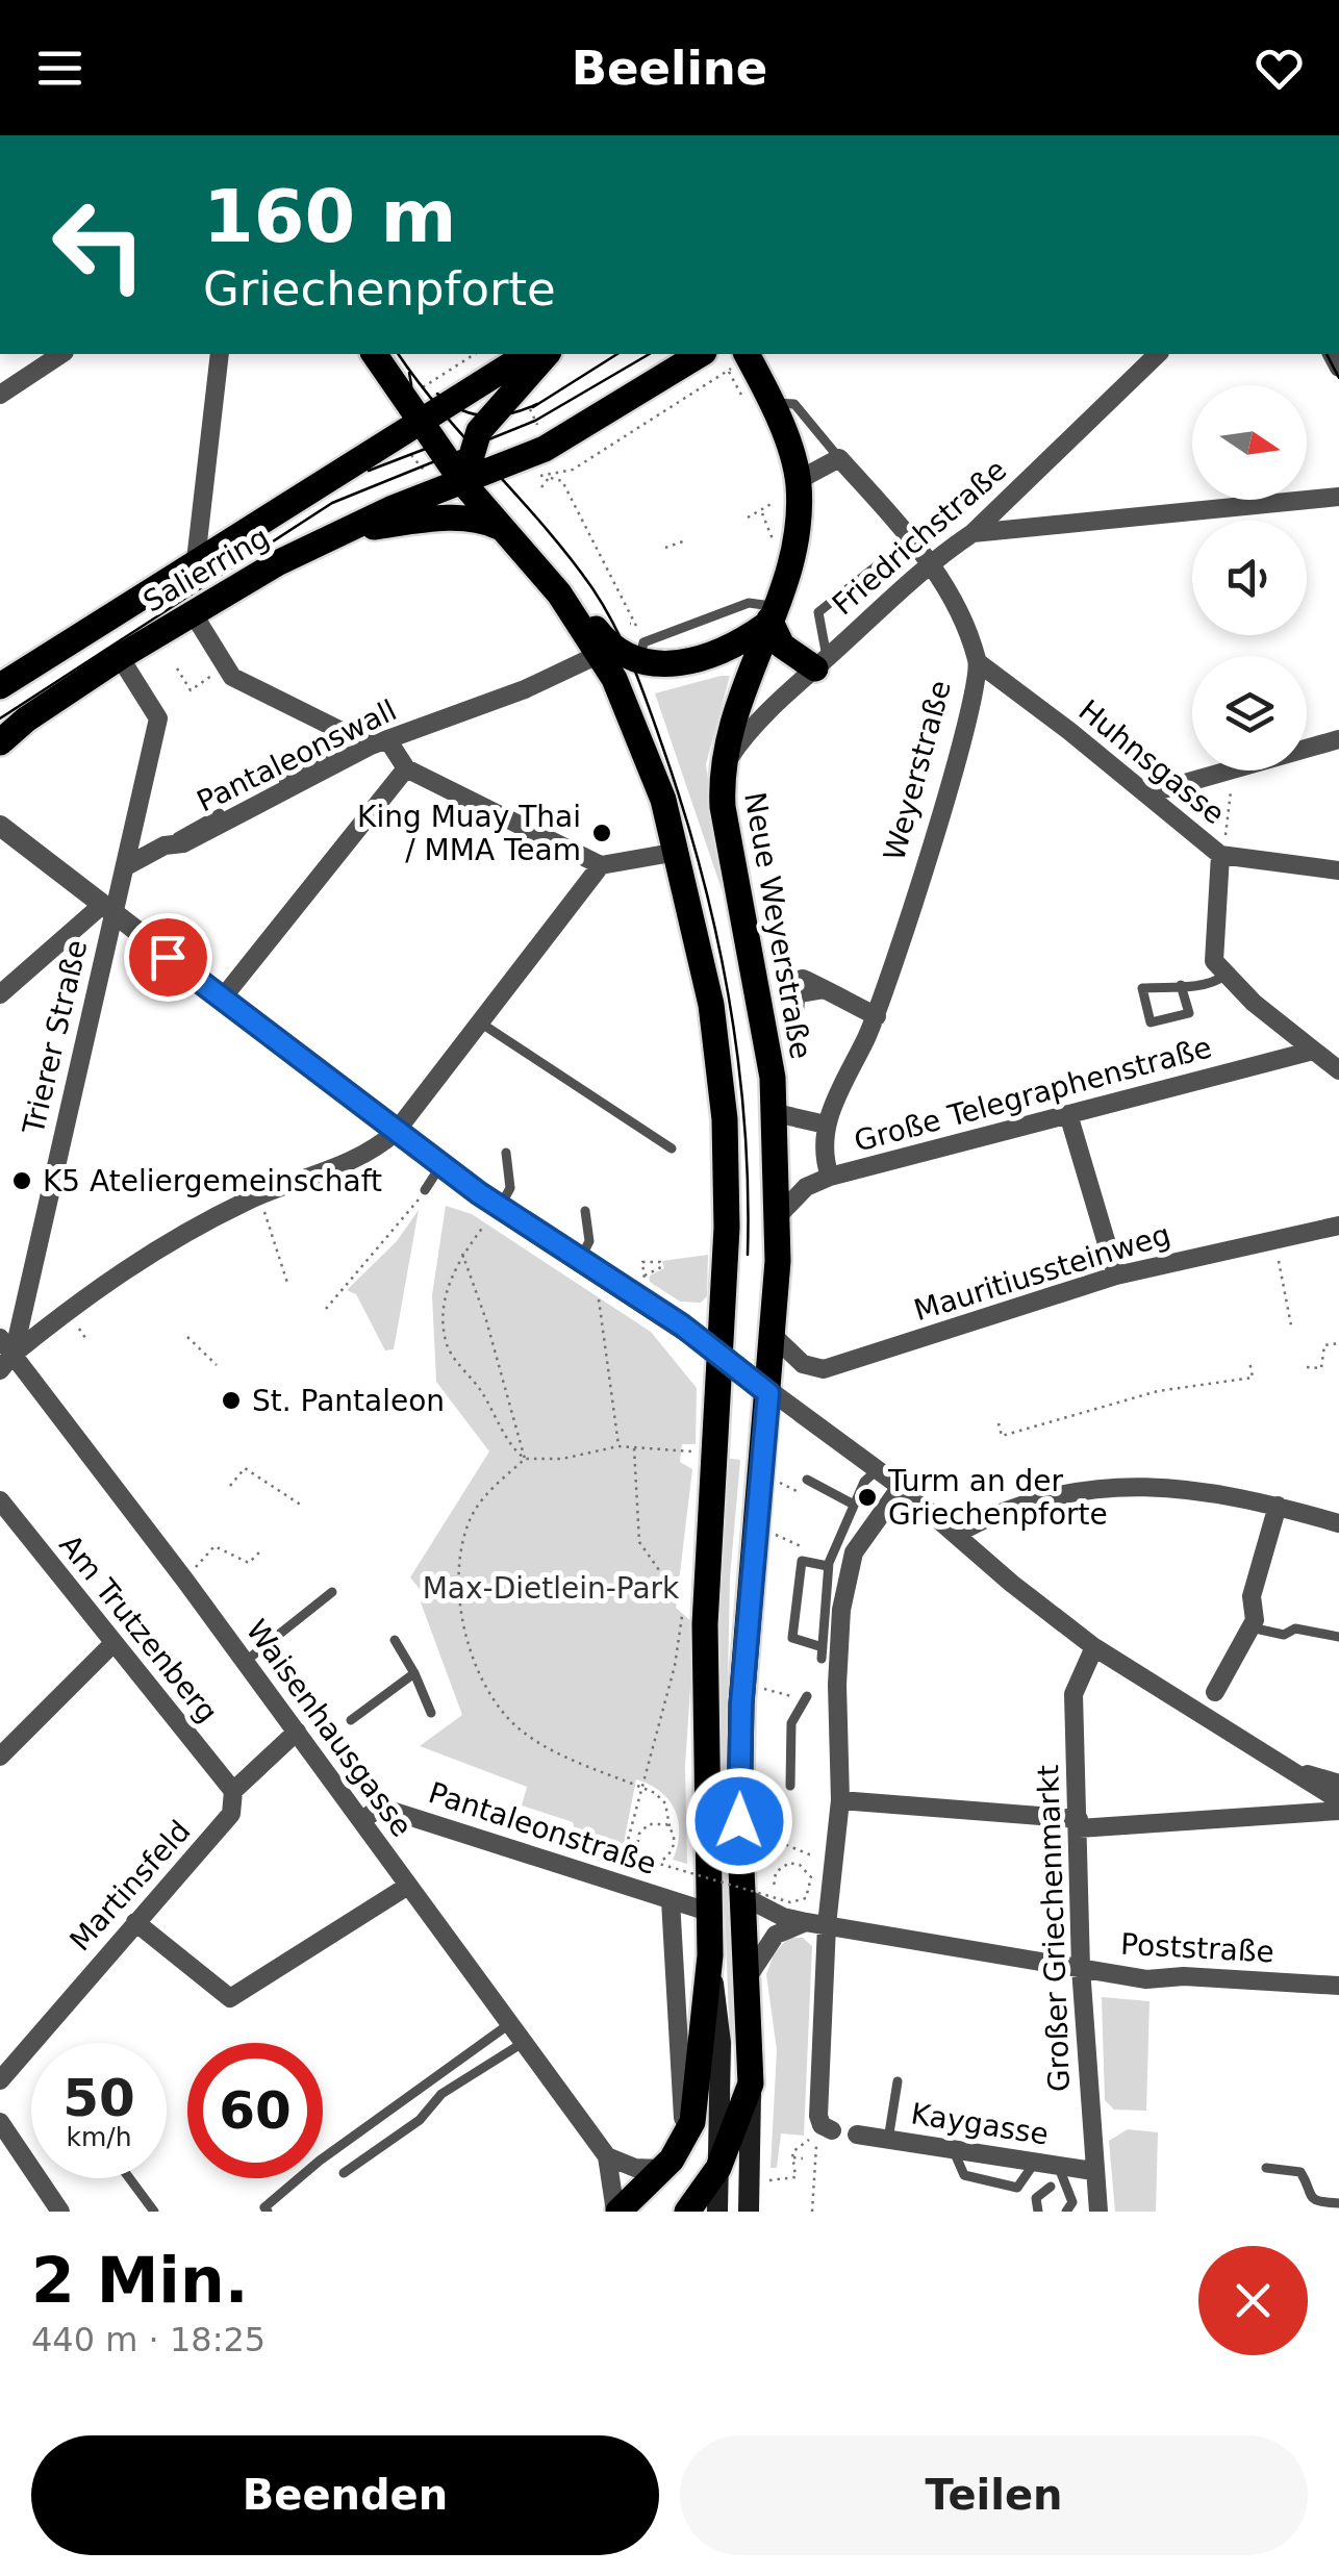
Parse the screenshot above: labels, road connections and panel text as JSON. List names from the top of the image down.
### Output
{
  "streets": {
    "main road": ["Salierring", "Neue Weyerstraße"],
    "street": [
      "Friedrichstraße",
      "Pantaleonswall",
      "Huhnsgasse",
      "Weyerstraße",
      "Trierer Straße",
      "Große Telegraphenstraße",
      "Mauritiussteinweg",
      "Am Trutzenberg",
      "Waisenhausgasse",
      "Pantaleonstraße",
      "Martinsfeld",
      "Großer Griechenmarkt",
      "Poststraße",
      "Kaygasse"
    ]
  },
  "crossings": [
    ["Friedrichstraße", "Weyerstraße"],
    ["Friedrichstraße", "Neue Weyerstraße"],
    ["Huhnsgasse", "Weyerstraße"],
    ["Neue Weyerstraße", "Große Telegraphenstraße"],
    ["Neue Weyerstraße", "Mauritiussteinweg"],
    ["Neue Weyerstraße", "Poststraße"],
    ["Trierer Straße", "Waisenhausgasse"],
    ["Am Trutzenberg", "Martinsfeld"],
    ["Waisenhausgasse", "Pantaleonstraße"],
    ["Waisenhausgasse", "Martinsfeld"],
    ["Großer Griechenmarkt", "Poststraße"],
    ["Großer Griechenmarkt", "Kaygasse"]
  ],
  "parks": ["Max-Dietlein-Park"],
  "places": [
    "King Muay Thai / MMA Team",
    "K5 Ateliergemeinschaft",
    "St. Pantaleon",
    "Turm an der Griechenpforte"
  ],
  "north": "right",
  "page": {
    "header": "Beeline",
    "turn": ["160 m", "Griechenpforte"],
    "speed": "50 km/h",
    "limit": "60",
    "heading": ["2 Min.", "440 m · 18:25"],
    "buttons": ["Beenden", "Teilen"]
  }
}
